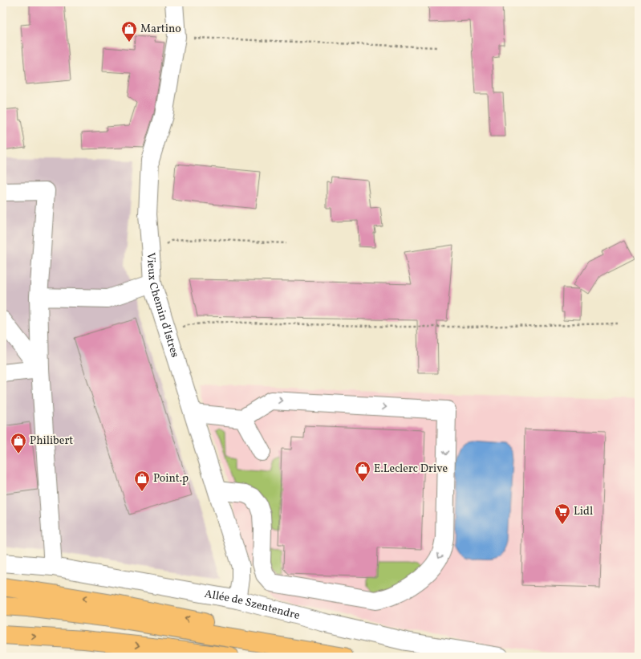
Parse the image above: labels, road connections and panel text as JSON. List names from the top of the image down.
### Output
{
  "streets": {
    "street": ["Vieux Chemin d'Istres", "Allée de Szentendre"]
  },
  "crossings": [
    ["Vieux Chemin d'Istres", "Allée de Szentendre"]
  ],
  "places": {
    "shop": [
      "Martino",
      "Philibert",
      "E.Leclerc Drive",
      "Point.p"
    ],
    "supermarket": ["Lidl"]
  }
}
